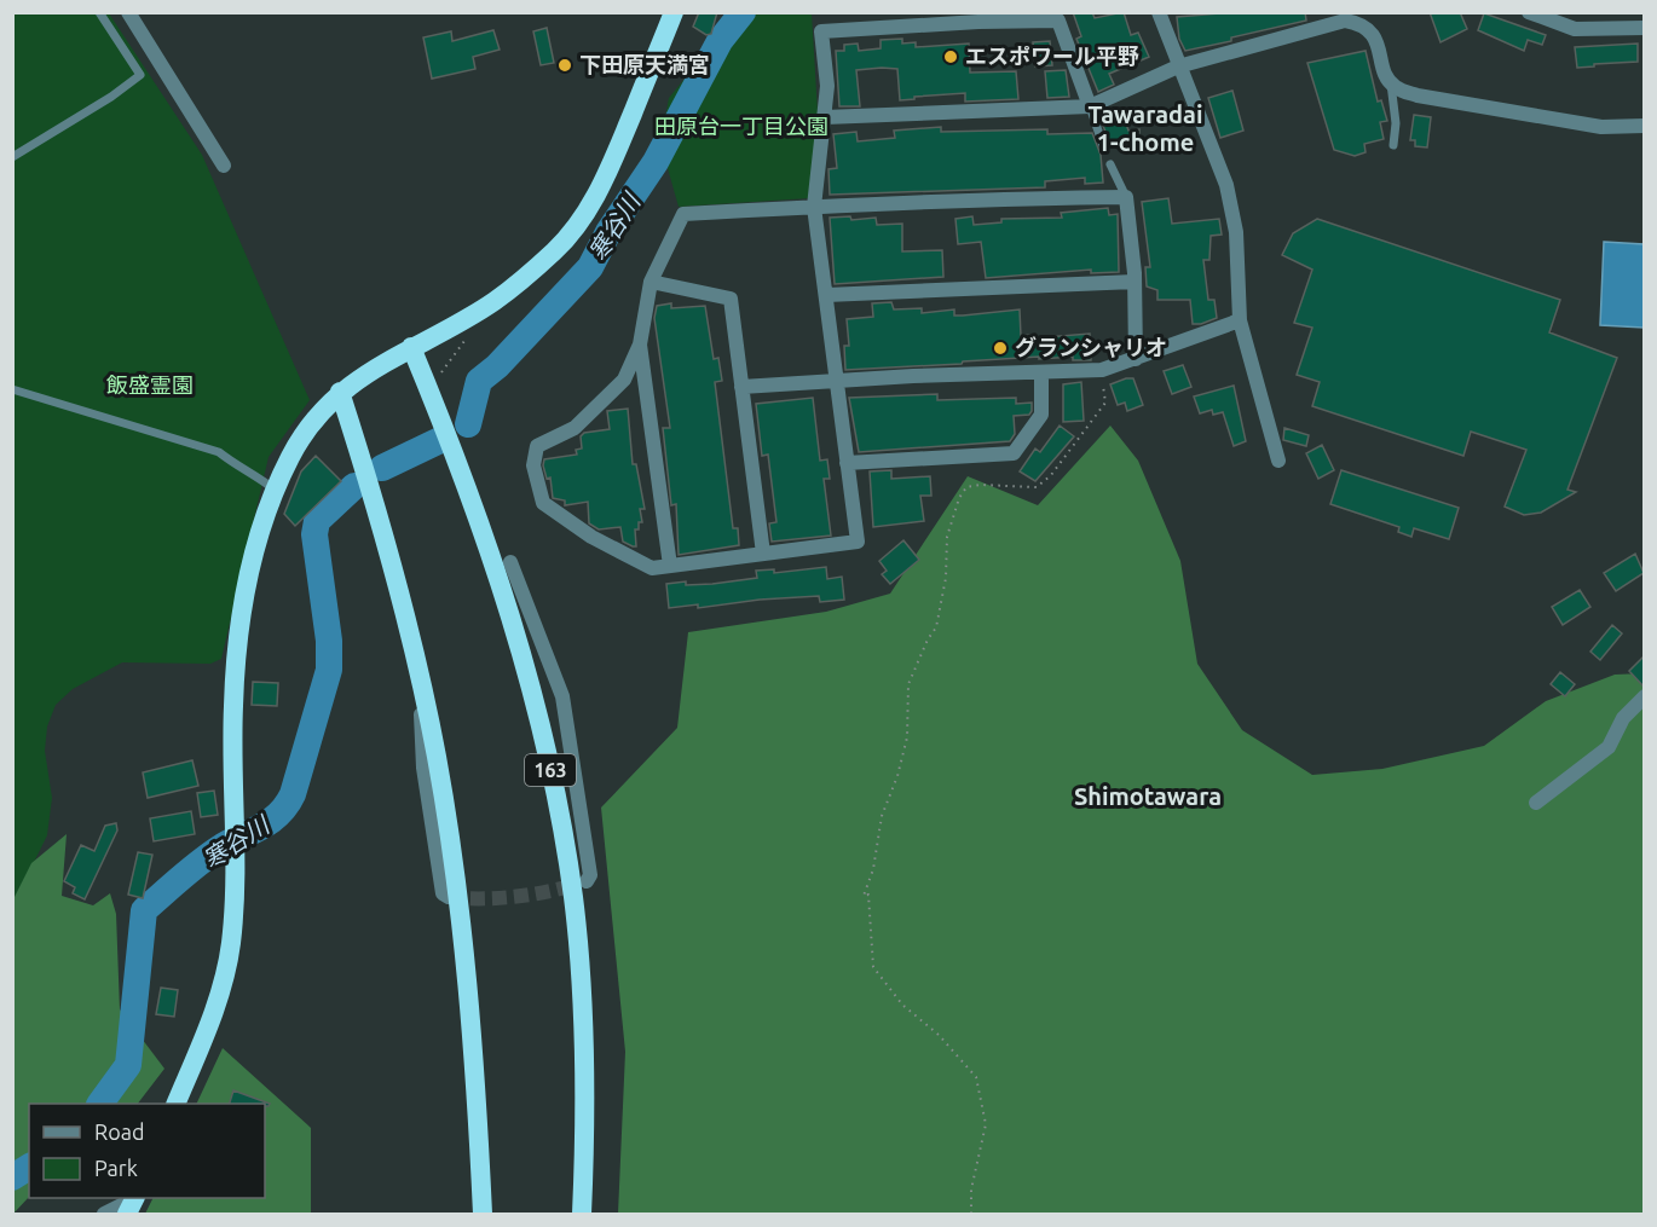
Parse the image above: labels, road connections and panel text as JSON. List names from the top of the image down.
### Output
{
  "streets": {
    "highway": ["163"]
  },
  "districts": ["Tawaradai 1-chome", "Shimotawara"],
  "water": ["寒谷川"],
  "parks": ["田原台一丁目公園", "飯盛霊園"],
  "places": ["エスポワール平野", "下田原天満宮", "グランシャリオ"],
  "legend": ["Road", "Park"]
}
